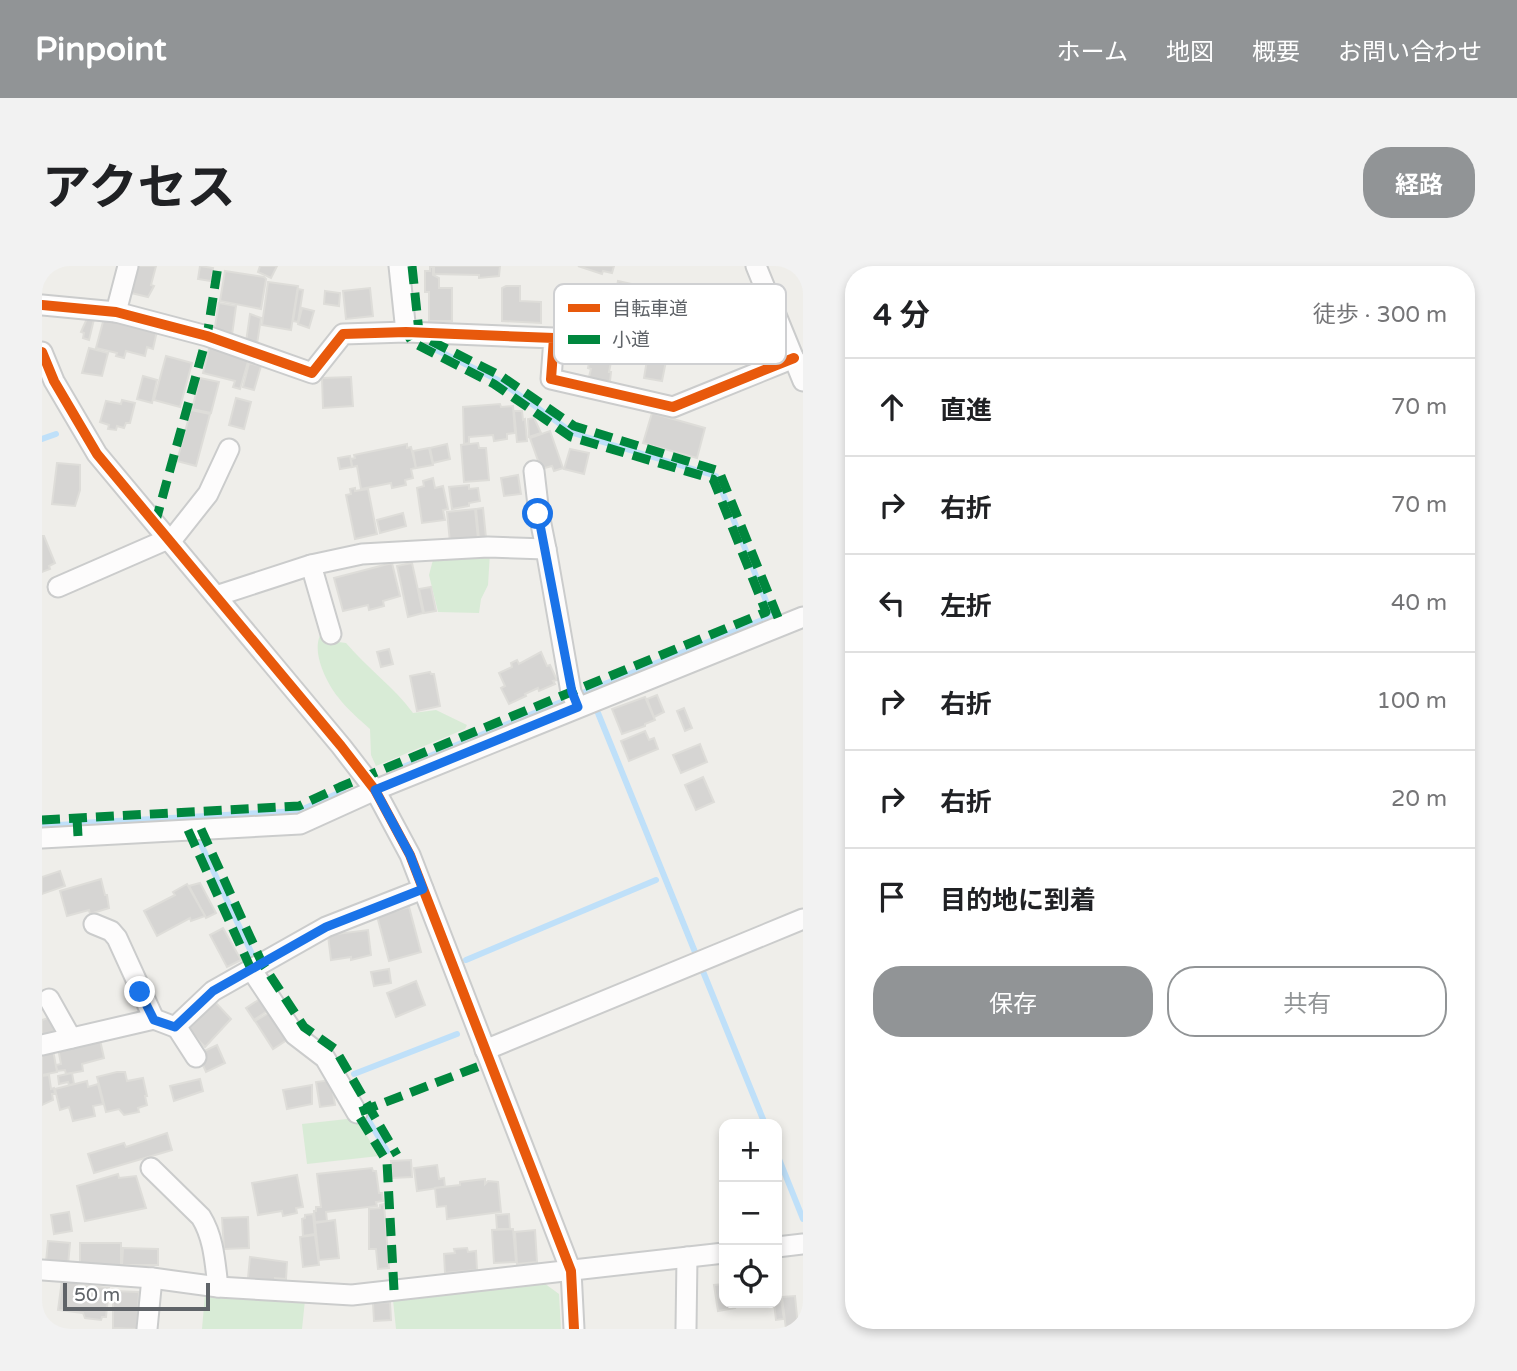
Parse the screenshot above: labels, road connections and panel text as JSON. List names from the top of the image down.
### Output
{
  "legend": ["自転車道", "小道"],
  "scale_bar": "50 m",
  "page": {
    "header": "Pinpoint",
    "nav": [
      "ホーム",
      "地図",
      "概要",
      "お問い合わせ"
    ],
    "title": "アクセス",
    "buttons": [
      "経路",
      ["保存", "共有"]
    ],
    "heading": ["4 分", "徒歩 · 300 m"],
    "list": [
      ["直進", "70 m"],
      ["右折", "70 m"],
      ["左折", "40 m"],
      ["右折", "100 m"],
      ["右折", "20 m"],
      "目的地に到着"
    ],
    "map_buttons": ["+", "−"],
    "scale": "50 m"
  }
}
